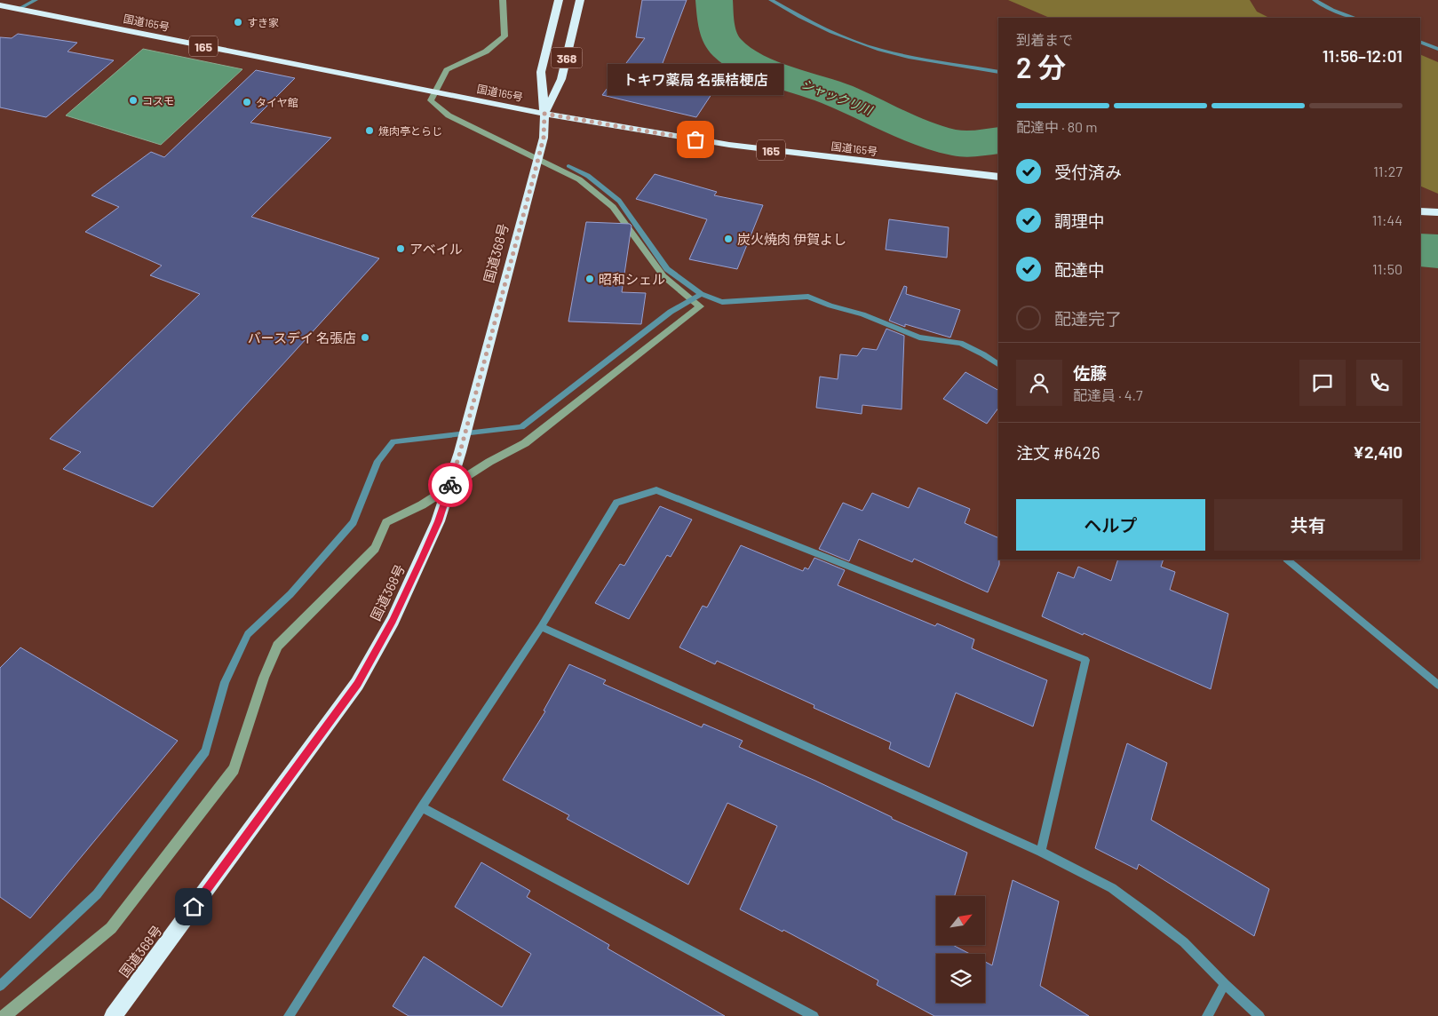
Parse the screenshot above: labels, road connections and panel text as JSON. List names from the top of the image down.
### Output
{
  "streets": {
    "highway": [
      "国道165号",
      "165",
      "368",
      "国道368号"
    ]
  },
  "crossings": [
    ["国道165号", "368"],
    ["国道165号", "国道368号"],
    ["368", "国道368号"]
  ],
  "water": ["シャックリ川"],
  "places": [
    "すき家",
    "コスモ",
    "タイヤ館",
    "焼肉亭とらじ",
    "トキワ薬局 名張桔梗店",
    "炭火焼肉 伊賀よし",
    "アベイル",
    "昭和シェル",
    "バースデイ 名張店"
  ],
  "north": "top right",
  "page": {
    "heading": ["2 分", "到着まで", "11:56–12:01"],
    "panel": [
      "佐藤",
      "配達員 · 4.7",
      "注文 #6426",
      "¥2,410"
    ],
    "bubble": "トキワ薬局 名張桔梗店",
    "bar": "配達中 · 80 m",
    "list": [
      ["受付済み", "11:27"],
      ["調理中", "11:44"],
      ["配達中", "11:50"],
      "配達完了"
    ],
    "buttons": ["ヘルプ", "共有"]
  }
}
